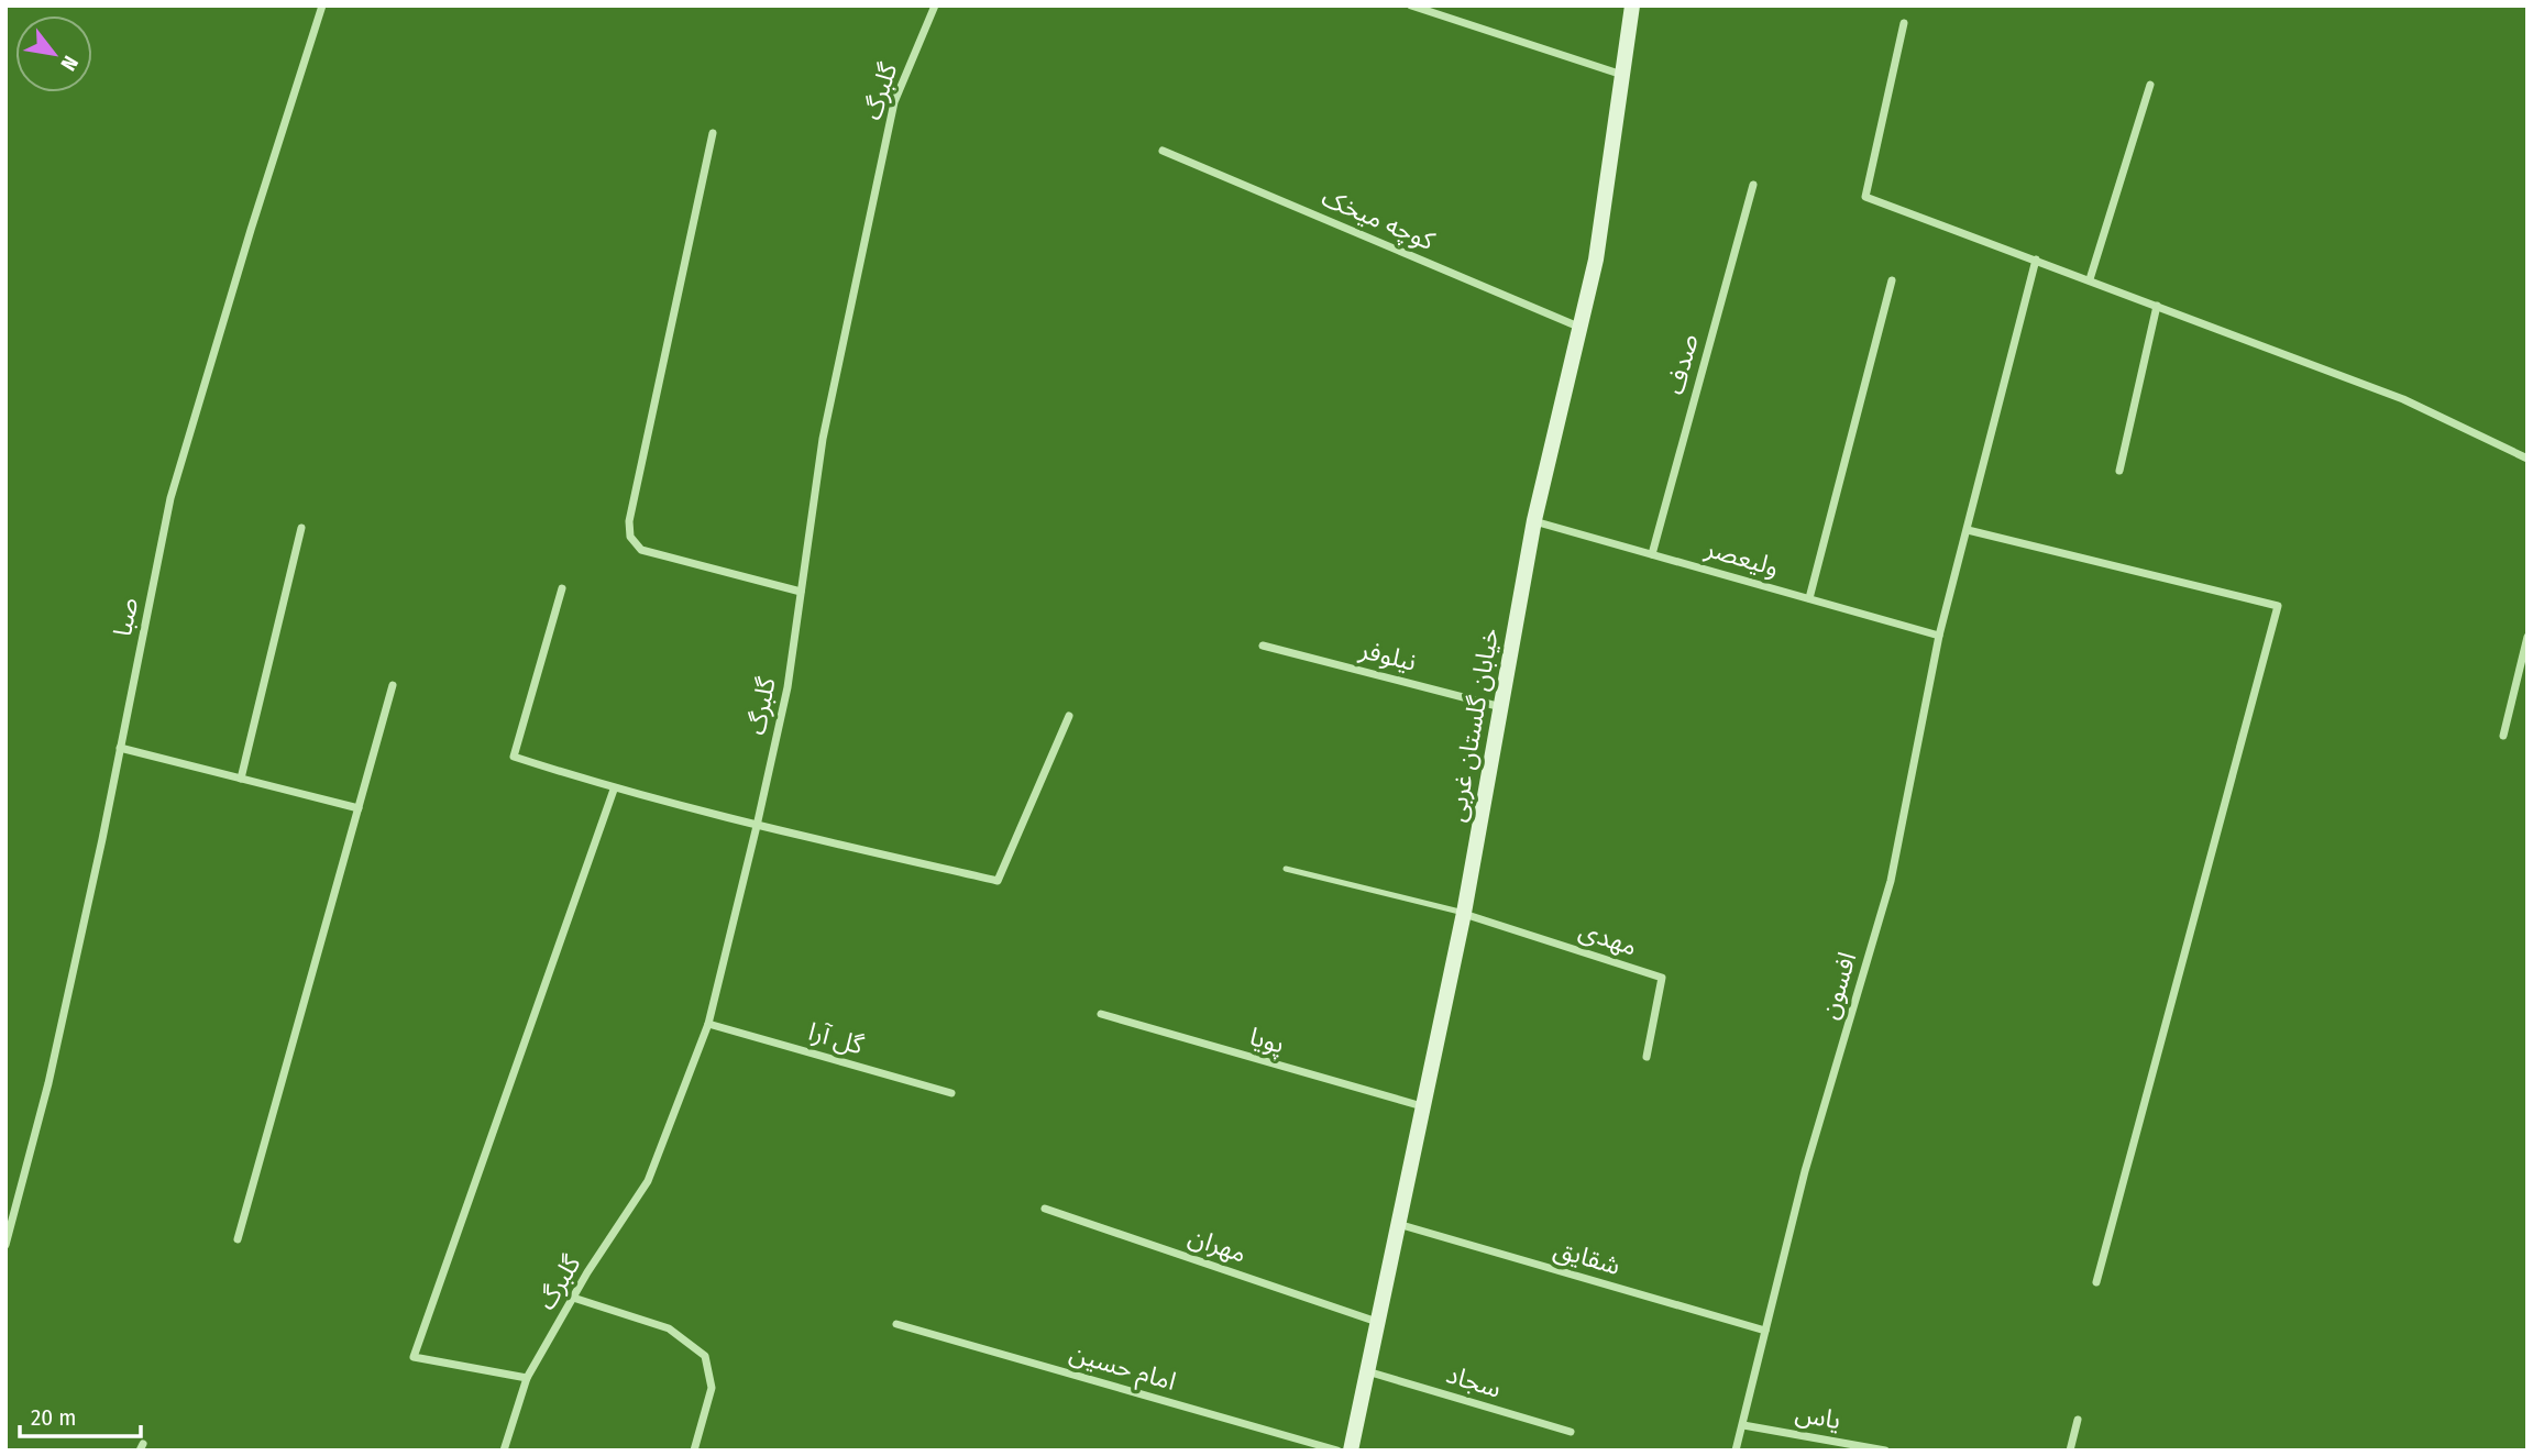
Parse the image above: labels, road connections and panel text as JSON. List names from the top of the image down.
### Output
{
  "streets": {
    "street": [
      "گلبرگ",
      "کوچه میخک",
      "صدف",
      "ولیعصر",
      "صبا",
      "نیلوفر",
      "خیابان گلستان غربی",
      "مهدی",
      "افسون",
      "گل آرا",
      "پویا",
      "مهران",
      "شقایق",
      "امام حسین",
      "سجاد",
      "یاس"
    ]
  },
  "crossings": [
    ["گلبرگ", "گل آرا"],
    ["کوچه میخک", "خیابان گلستان غربی"],
    ["صدف", "ولیعصر"],
    ["ولیعصر", "خیابان گلستان غربی"],
    ["ولیعصر", "افسون"],
    ["نیلوفر", "خیابان گلستان غربی"],
    ["خیابان گلستان غربی", "مهدی"],
    ["خیابان گلستان غربی", "پویا"],
    ["خیابان گلستان غربی", "مهران"],
    ["خیابان گلستان غربی", "شقایق"],
    ["خیابان گلستان غربی", "سجاد"],
    ["افسون", "شقایق"],
    ["افسون", "یاس"]
  ],
  "scale_bar": "20 m",
  "north": "bottom right"
}
